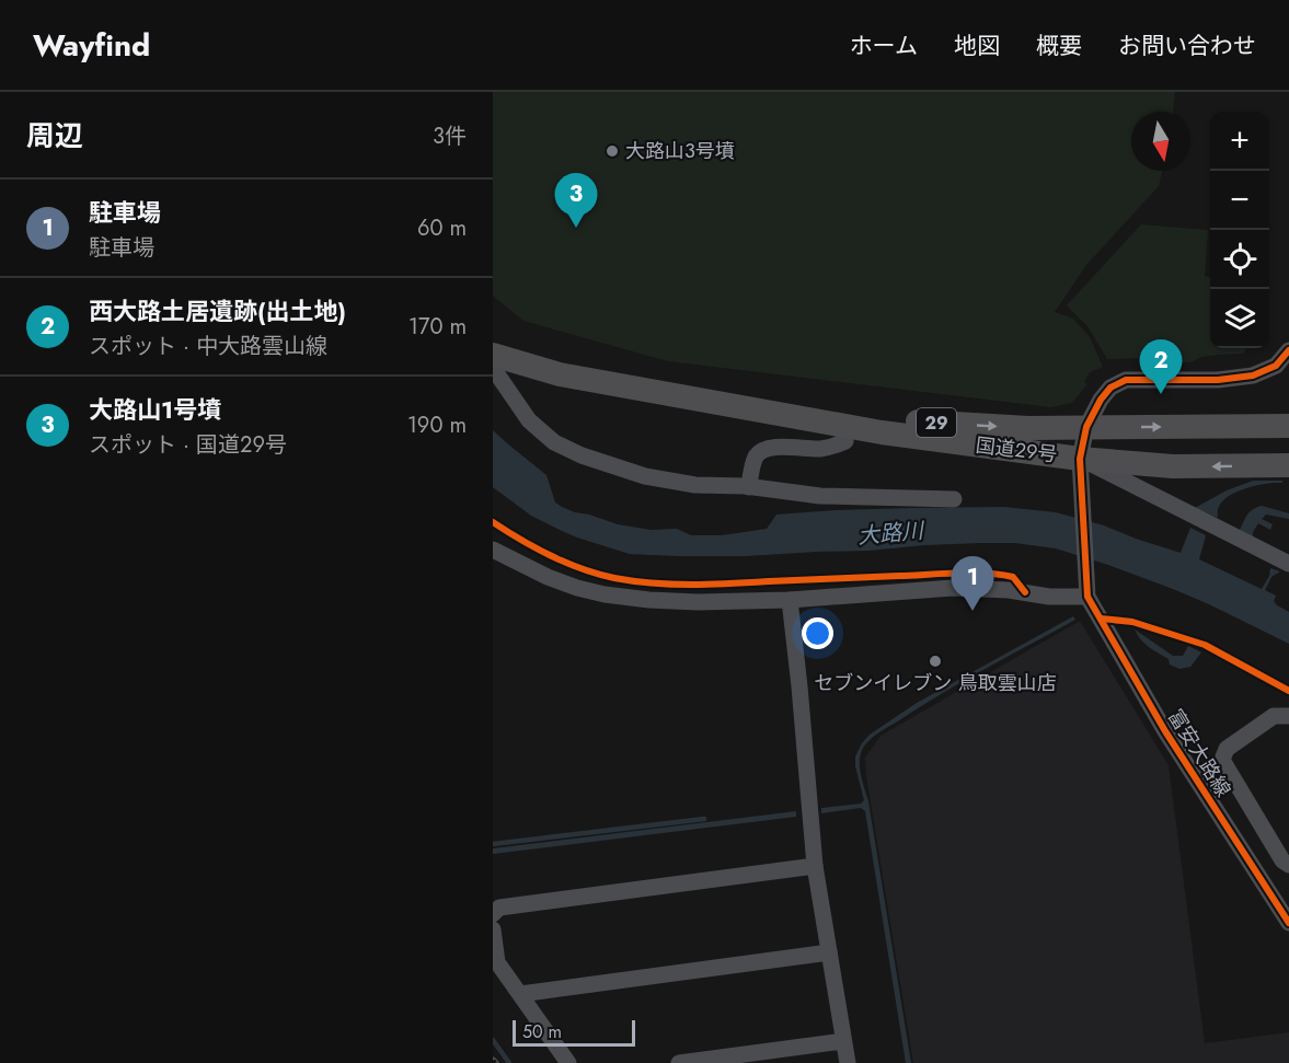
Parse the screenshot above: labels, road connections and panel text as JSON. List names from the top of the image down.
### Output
{
  "streets": {
    "highway": ["29", "国道29号"],
    "street": ["富安大路線"]
  },
  "water": ["大路川"],
  "places": ["大路山3号墳", "セブンイレブン 鳥取雲山店"],
  "scale_bar": "50 m",
  "north": "bottom",
  "page": {
    "header": "Wayfind",
    "nav": [
      "ホーム",
      "地図",
      "概要",
      "お問い合わせ"
    ],
    "heading": ["周辺", "3件"],
    "map_buttons": ["+", "−"],
    "pins": ["3", "2", "1"],
    "list": [
      {
        "mark": "1",
        "name": "駐車場",
        "note": "駐車場",
        "value": "60 m"
      },
      {
        "mark": "2",
        "name": "西大路土居遺跡(出土地)",
        "note": "スポット · 中大路雲山線",
        "value": "170 m"
      },
      {
        "mark": "3",
        "name": "大路山1号墳",
        "note": "スポット · 国道29号",
        "value": "190 m"
      }
    ],
    "scale": "50 m"
  }
}
